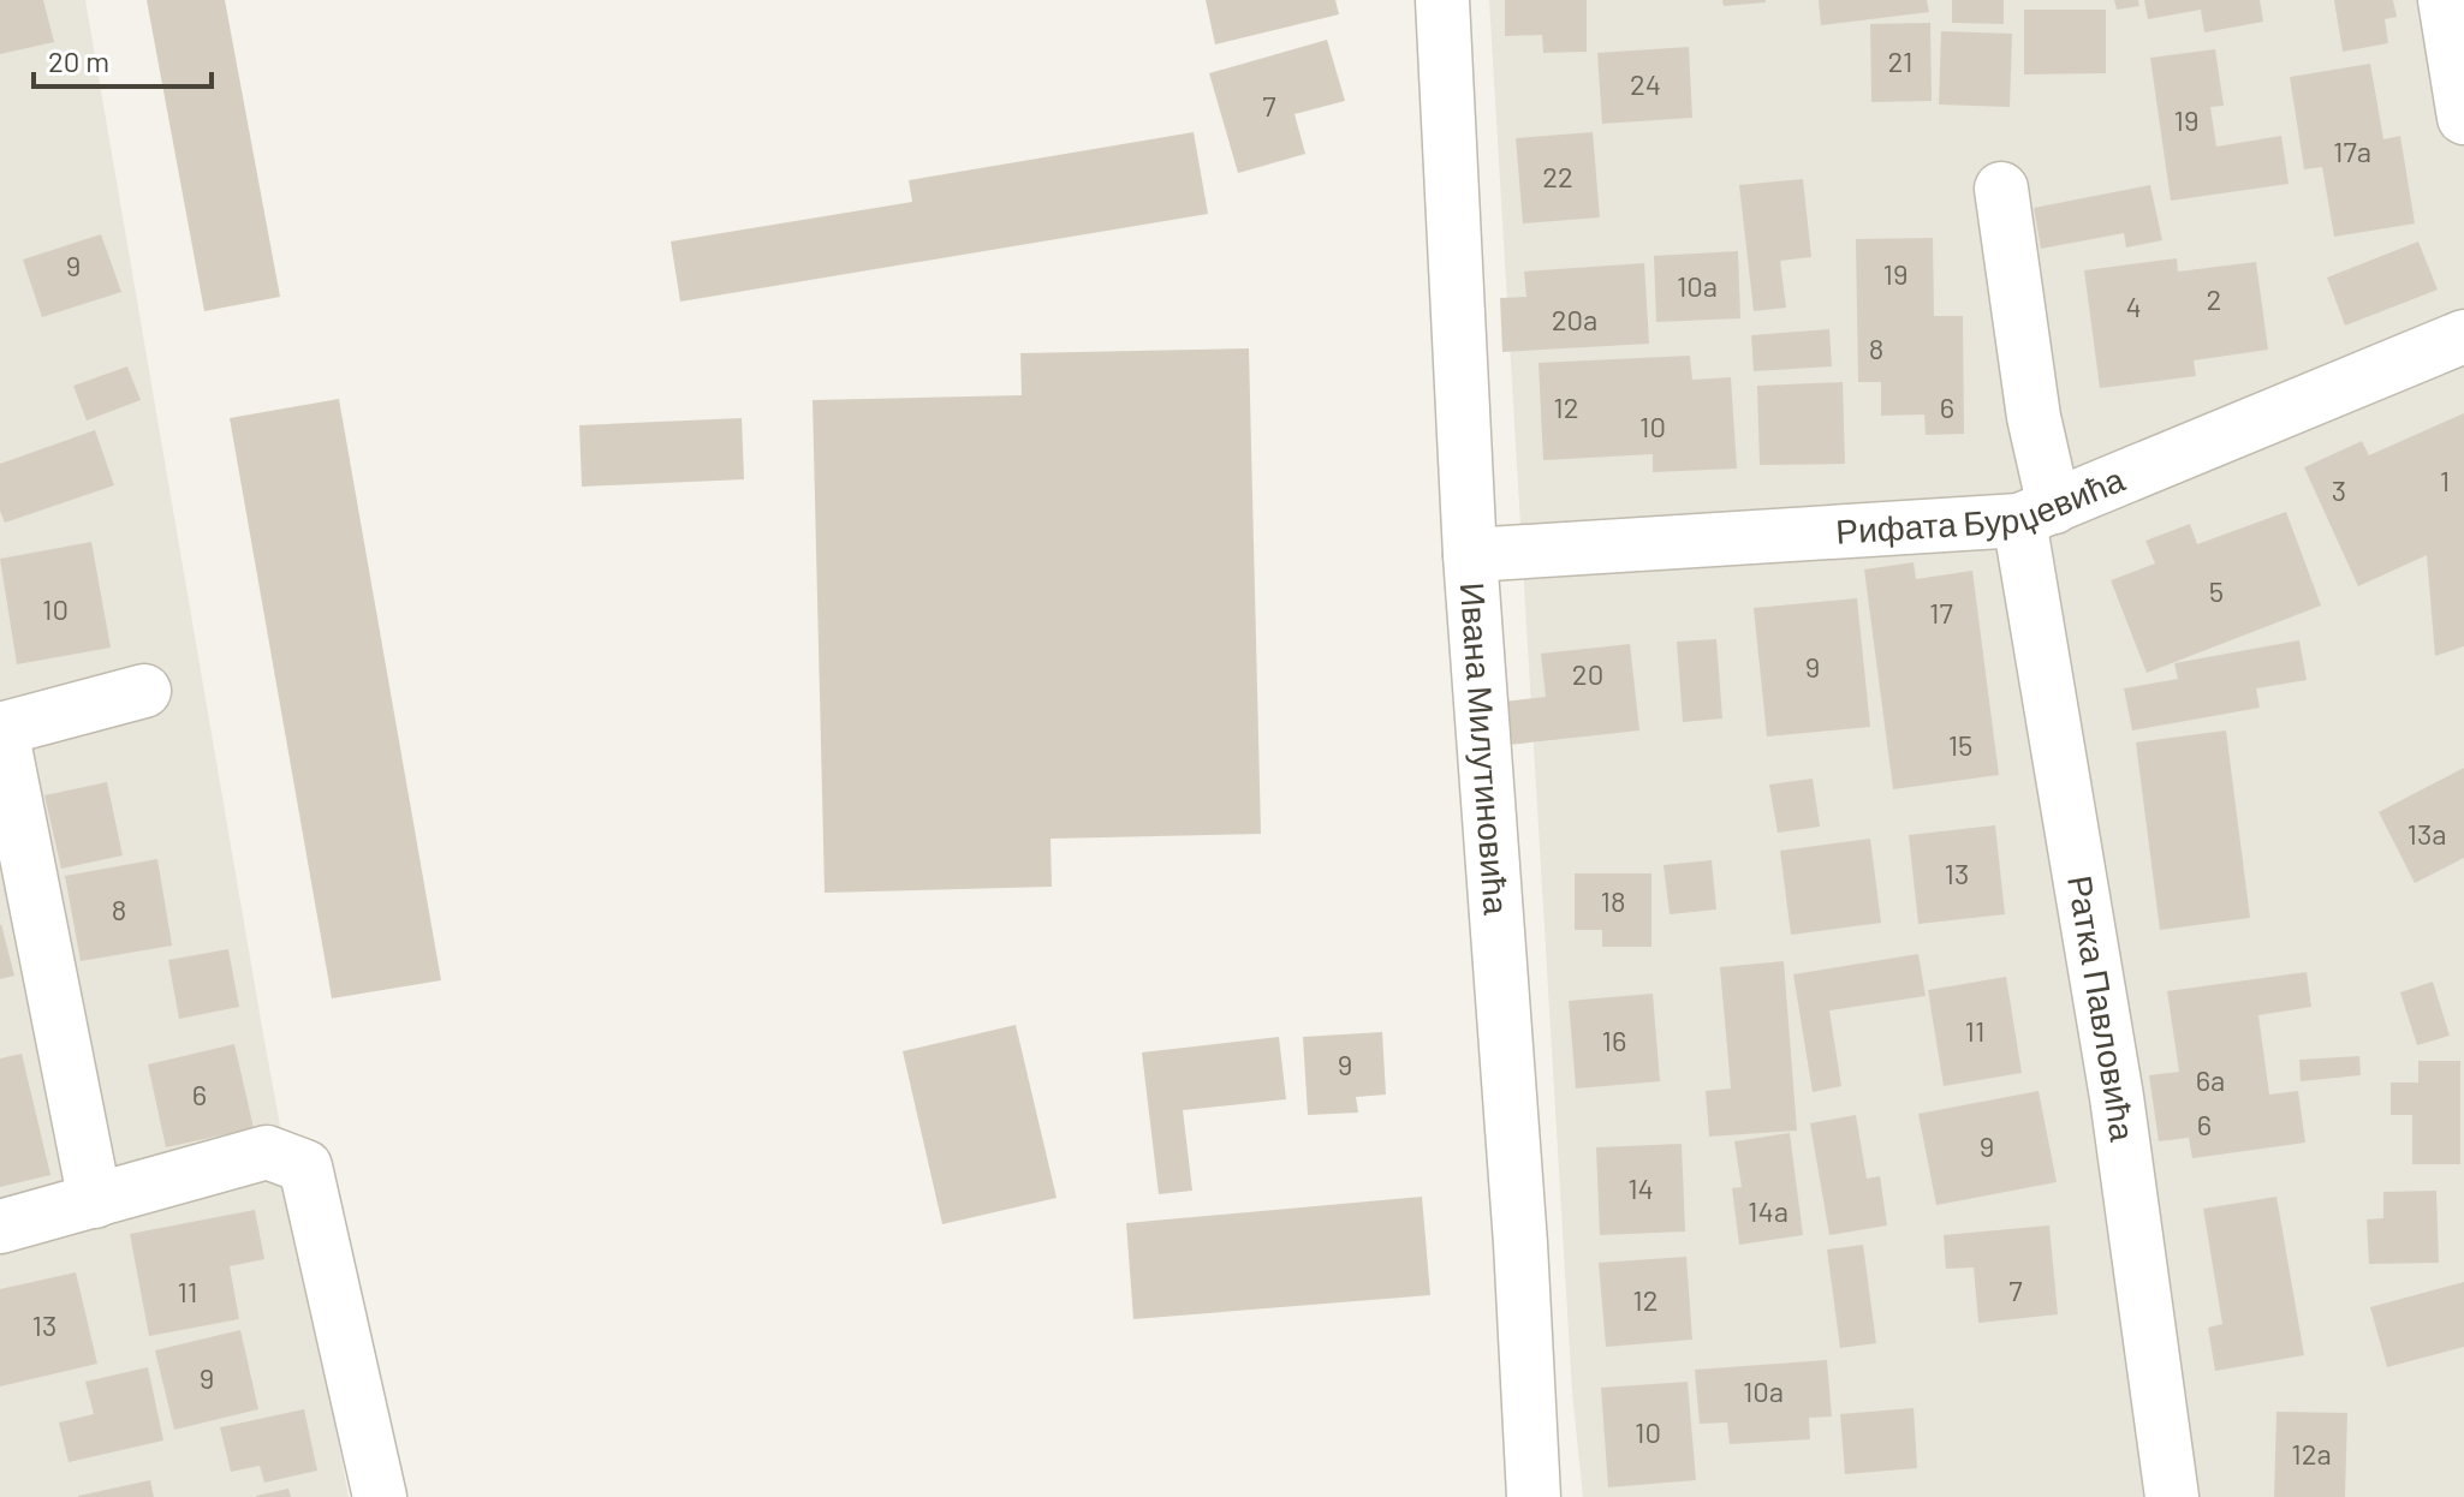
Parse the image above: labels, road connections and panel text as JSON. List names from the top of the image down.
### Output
{
  "streets": {
    "street": ["Рифата Бурџевића", "Ивана Милутиновића", "Ратка Павловића"]
  },
  "crossings": [
    ["Рифата Бурџевића", "Ивана Милутиновића"],
    ["Рифата Бурџевића", "Ратка Павловића"]
  ],
  "house_numbers": [
    "21",
    "24",
    "7",
    "19",
    "17a",
    "22",
    "9",
    "19",
    "10a",
    "2",
    "4",
    "20a",
    "8",
    "12",
    "6",
    "10",
    "1",
    "3",
    "5",
    "10",
    "17",
    "9",
    "20",
    "15",
    "13a",
    "13",
    "18",
    "8",
    "11",
    "16",
    "9",
    "6a",
    "6",
    "6",
    "9",
    "14",
    "14a",
    "7",
    "11",
    "12",
    "13",
    "9",
    "10a",
    "10",
    "12a"
  ],
  "scale_bar": "20 m"
}
